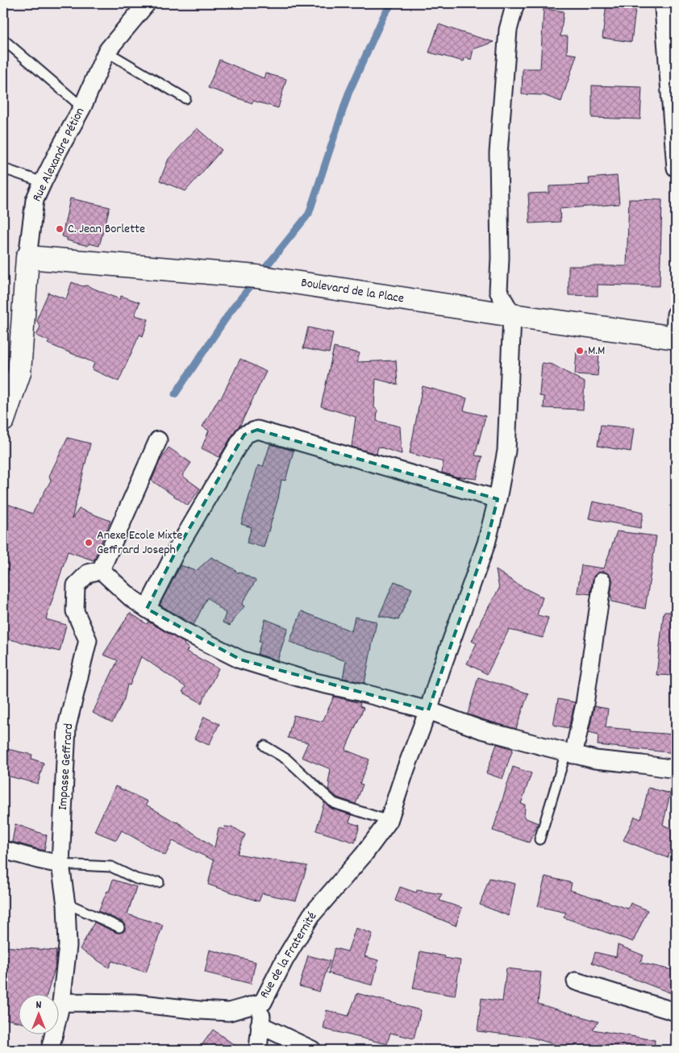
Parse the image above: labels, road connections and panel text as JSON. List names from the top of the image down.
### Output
{
  "streets": {
    "street": [
      "Rue Alexandre Pétion",
      "Boulevard de la Place",
      "Impasse Geffrard",
      "Rue de la Fraternité"
    ]
  },
  "crossings": [
    ["Rue Alexandre Pétion", "Boulevard de la Place"],
    ["Boulevard de la Place", "Rue de la Fraternité"],
    ["Impasse Geffrard", "Rue de la Fraternité"]
  ],
  "places": ["C. Jean Borlette", "M.M", "Anexe Ecole Mixte Geffrard Joseph"],
  "north": "top"
}
